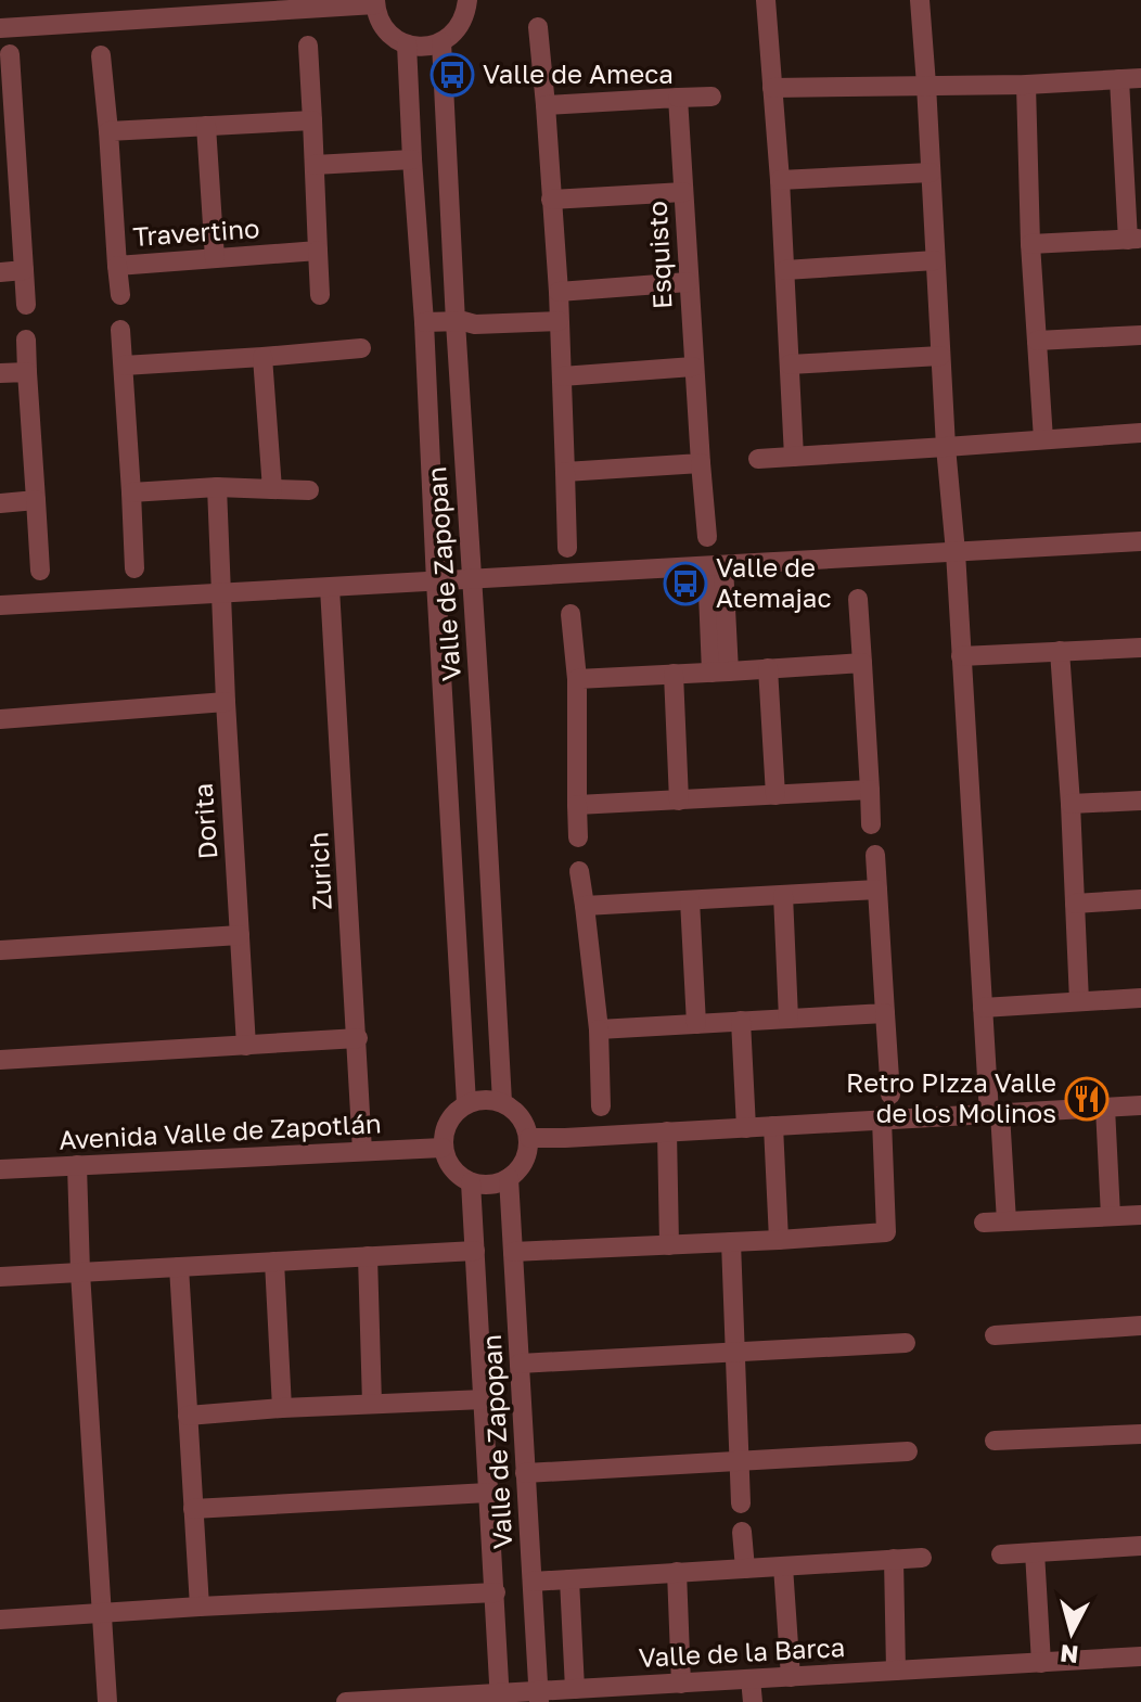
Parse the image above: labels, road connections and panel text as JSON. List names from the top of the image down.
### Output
{
  "streets": {
    "street": [
      "Travertino",
      "Esquisto",
      "Valle de Zapopan",
      "Dorita",
      "Zurich",
      "Avenida Valle de Zapotlán",
      "Valle de la Barca"
    ]
  },
  "crossings": [
    ["Valle de Zapopan", "Avenida Valle de Zapotlán"],
    ["Valle de Zapopan", "Valle de la Barca"],
    ["Zurich", "Avenida Valle de Zapotlán"]
  ],
  "places": {
    "bus stop": ["Valle de Ameca", "Valle de Atemajac"],
    "restaurant": ["Retro PIzza Valle de los Molinos"]
  },
  "north": "bottom"
}
